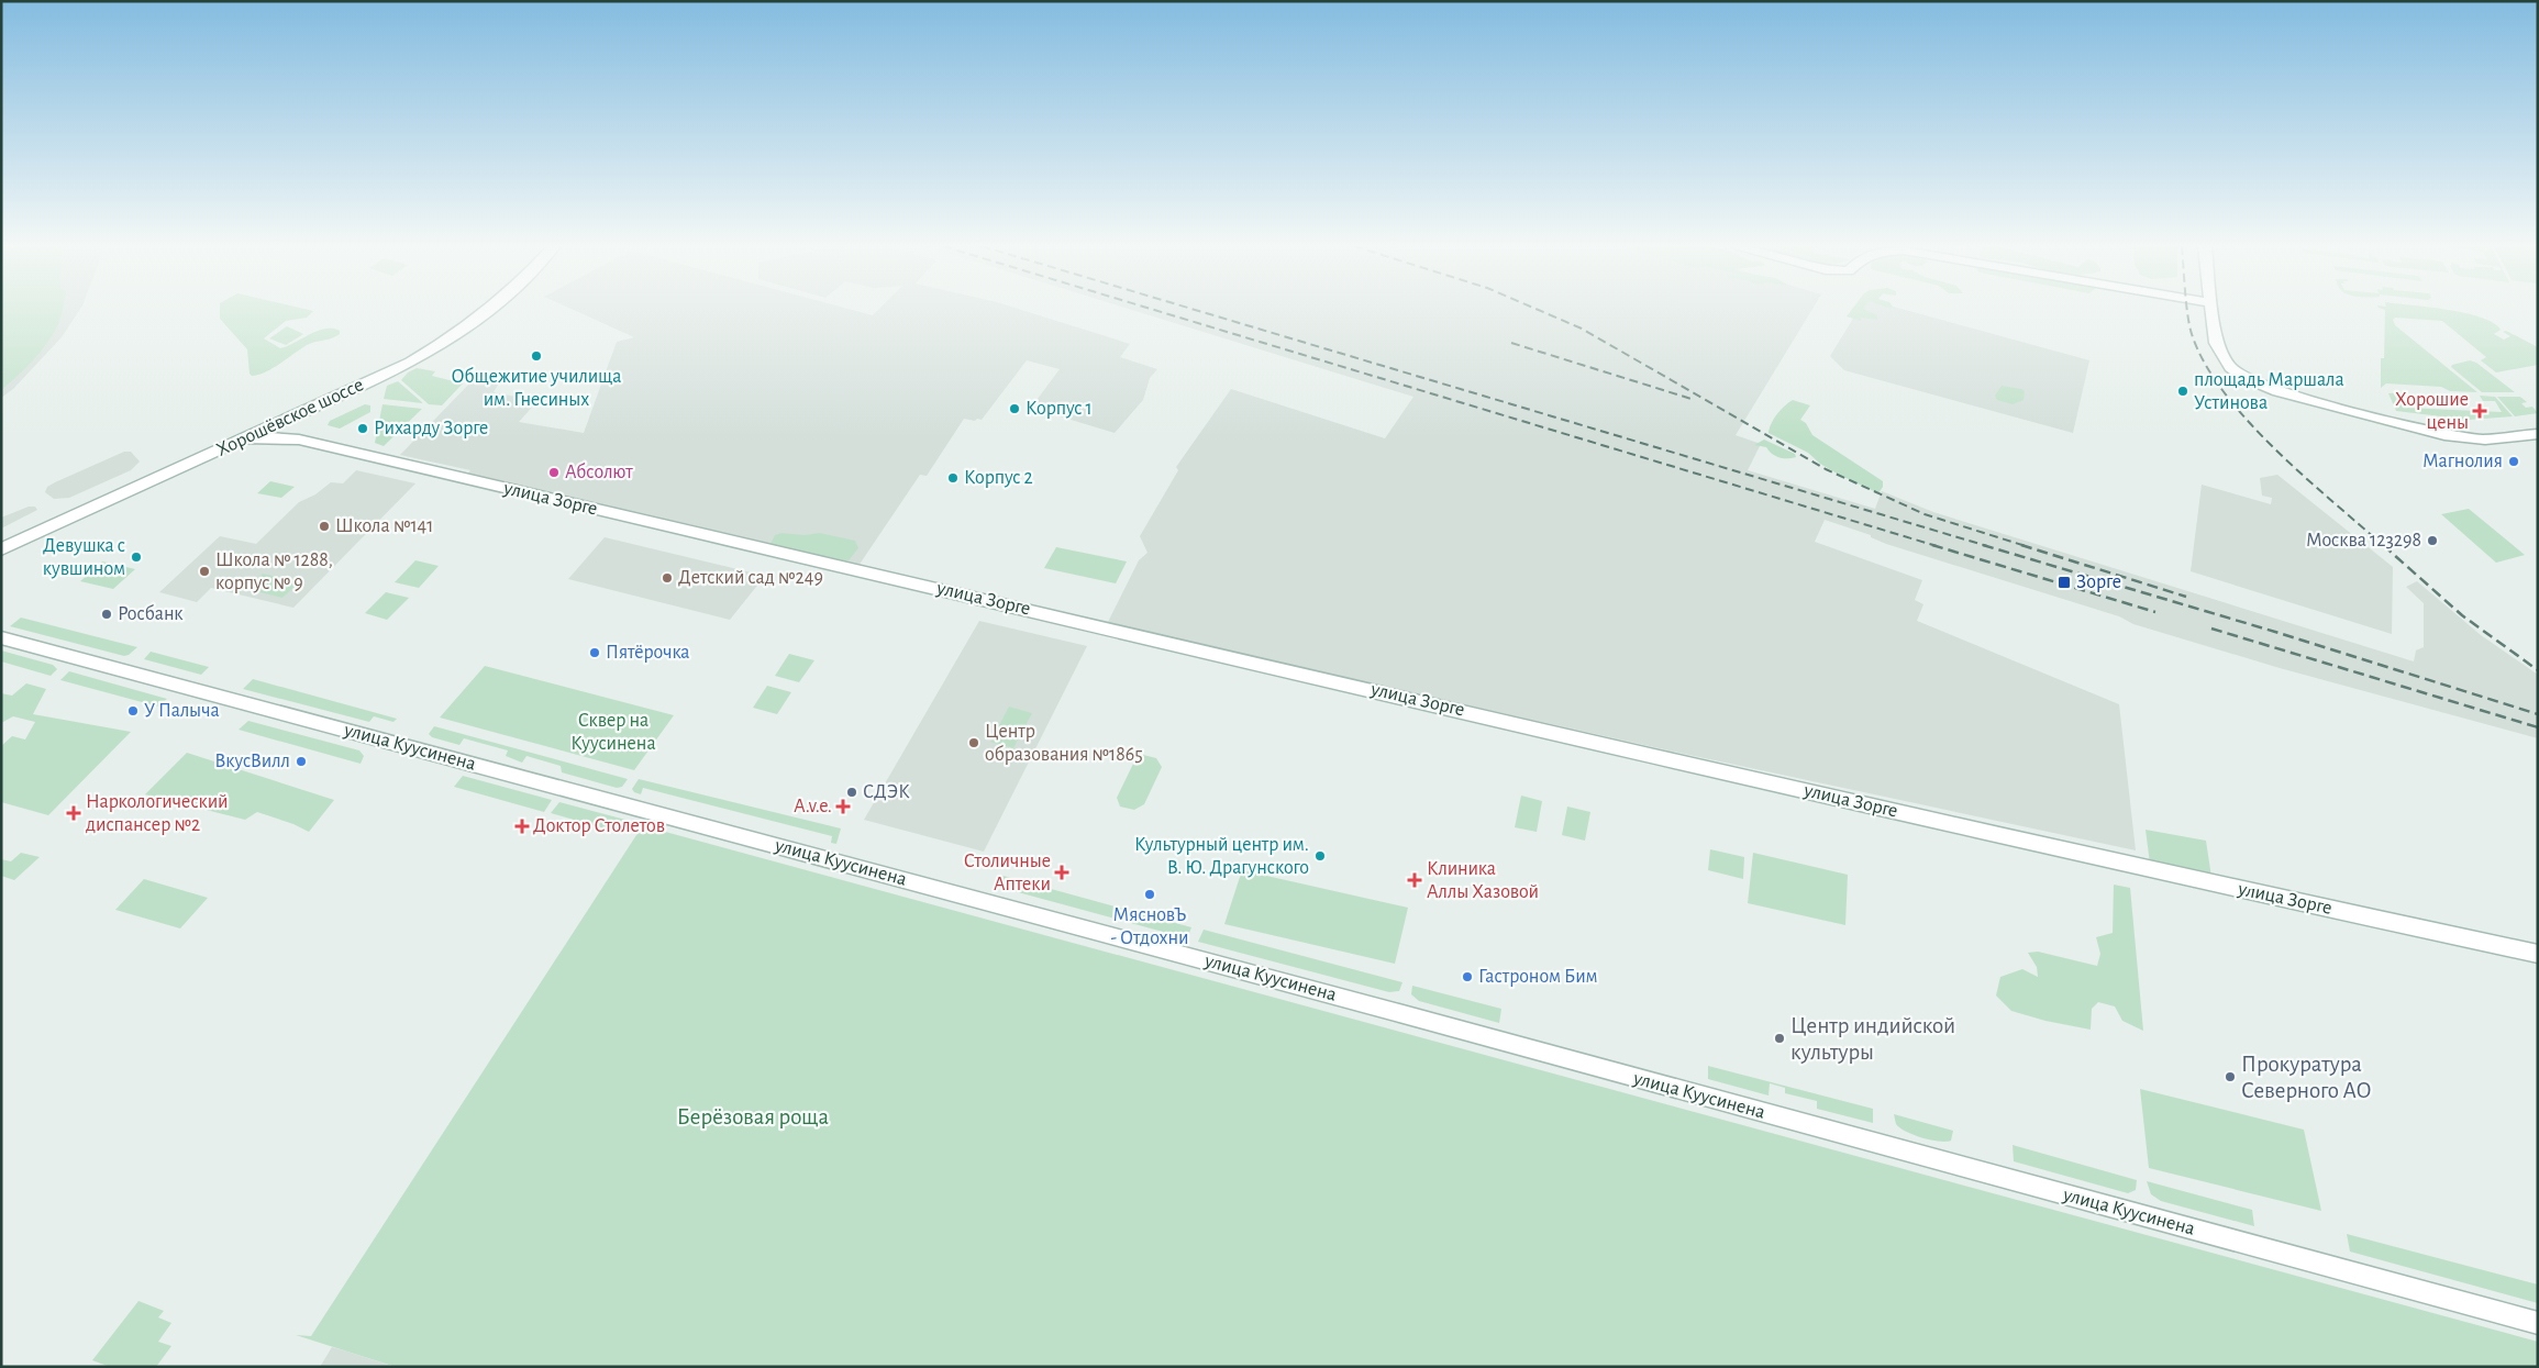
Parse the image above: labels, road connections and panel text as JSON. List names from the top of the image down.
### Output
{
  "streets": {
    "main road": ["Хорошёвское шоссе", "улица Зорге", "улица Куусинена"]
  },
  "crossings": [
    ["Хорошёвское шоссе", "улица Зорге"]
  ],
  "parks": ["Сквер на Куусинена", "Берёзовая роща"],
  "places": {
    "other": [
      "Общежитие училища им. Гнесиных",
      "площадь Маршала Устинова",
      "Корпус 1",
      "Рихарду Зорге",
      "Магнолия",
      "Абсолют",
      "Корпус 2",
      "Школа №141",
      "Москва 123298",
      "Девушка с кувшином",
      "Школа № 1288, корпус № 9",
      "Детский сад №249",
      "Росбанк",
      "Пятёрочка",
      "У Палыча",
      "Центр образования №1865",
      "ВкусВилл",
      "СДЭК",
      "Культурный центр им. В. Ю. Драгунского",
      "МясновЪ - Отдохни",
      "Гастроном Бим",
      "Центр индийской культуры",
      "Прокуратура Северного АО"
    ],
    "health": [
      "Хорошие цены",
      "A.v.e.",
      "Наркологический диспансер №2",
      "Доктор Столетов",
      "Столичные Аптеки",
      "Клиника Аллы Хазовой"
    ],
    "transit": ["Зорге"]
  }
}
